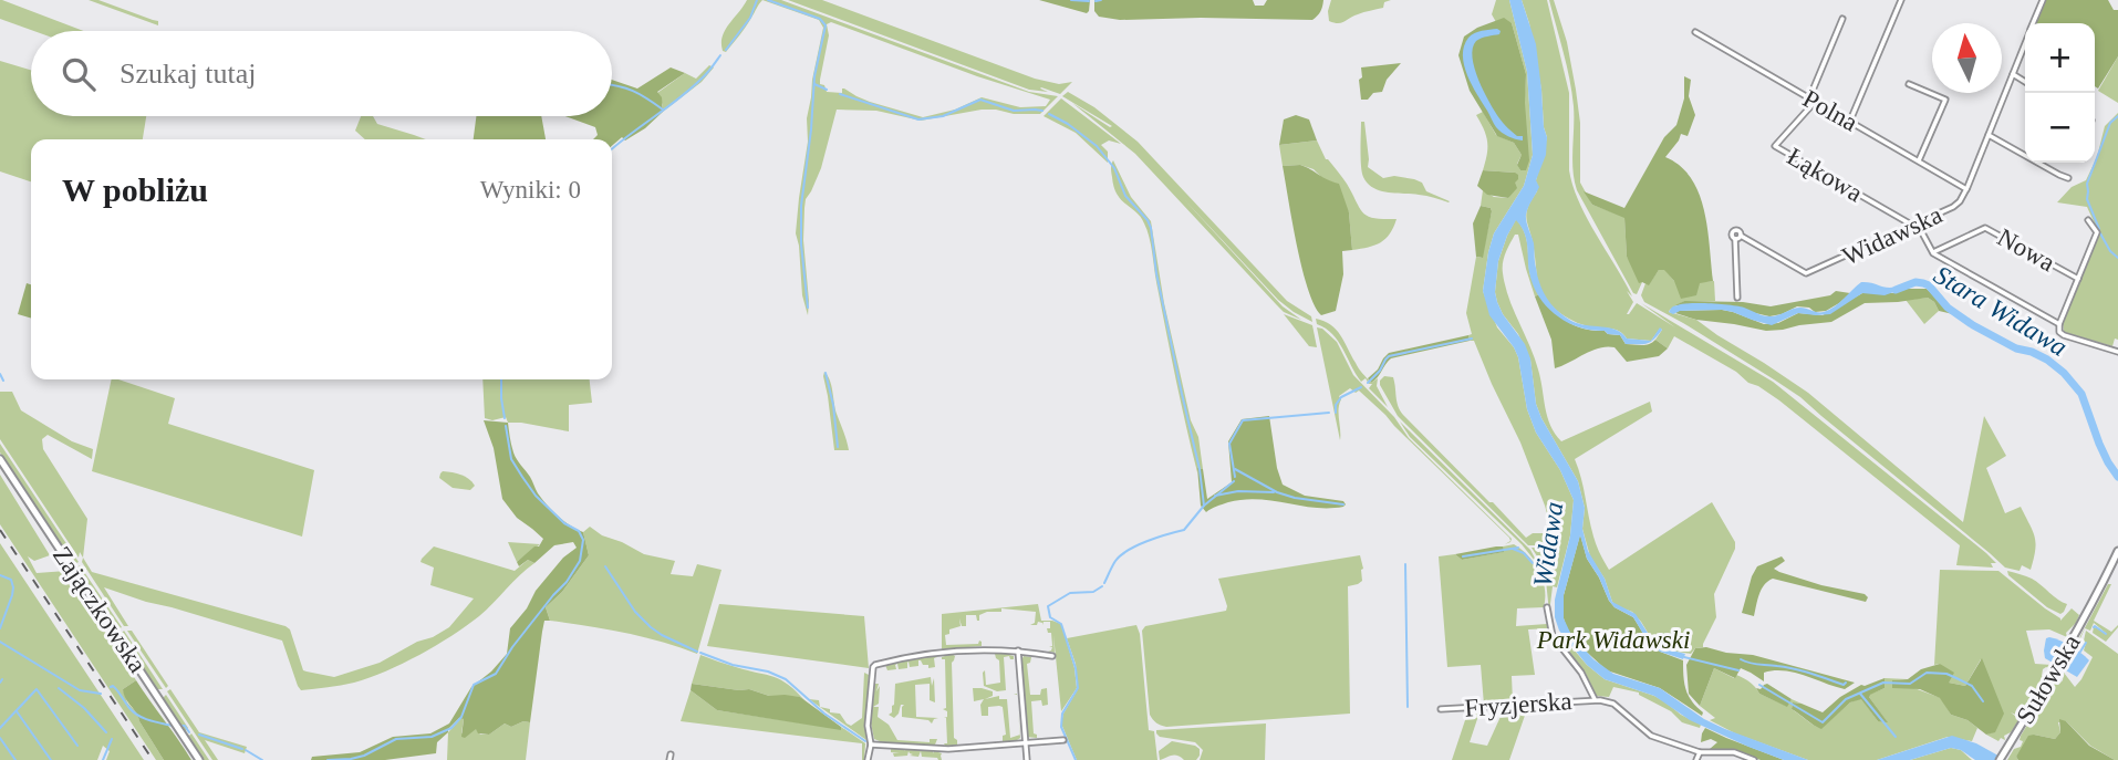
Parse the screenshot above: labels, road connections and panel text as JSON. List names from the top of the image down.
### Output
{
  "streets": {
    "main road": ["Zajączkowska", "Sułowska"],
    "street": [
      "Polna",
      "Łąkowa",
      "Widawska",
      "Nowa",
      "Fryzjerska"
    ]
  },
  "crossings": [
    ["Polna", "Łąkowa"],
    ["Polna", "Widawska"],
    ["Łąkowa", "Widawska"]
  ],
  "water": ["Stara Widawa", "Widawa"],
  "parks": ["Park Widawski"],
  "north": "top",
  "page": {
    "map_buttons": ["+", "−"],
    "search": "Szukaj tutaj",
    "heading": ["W pobliżu", "Wyniki: 0"]
  }
}
